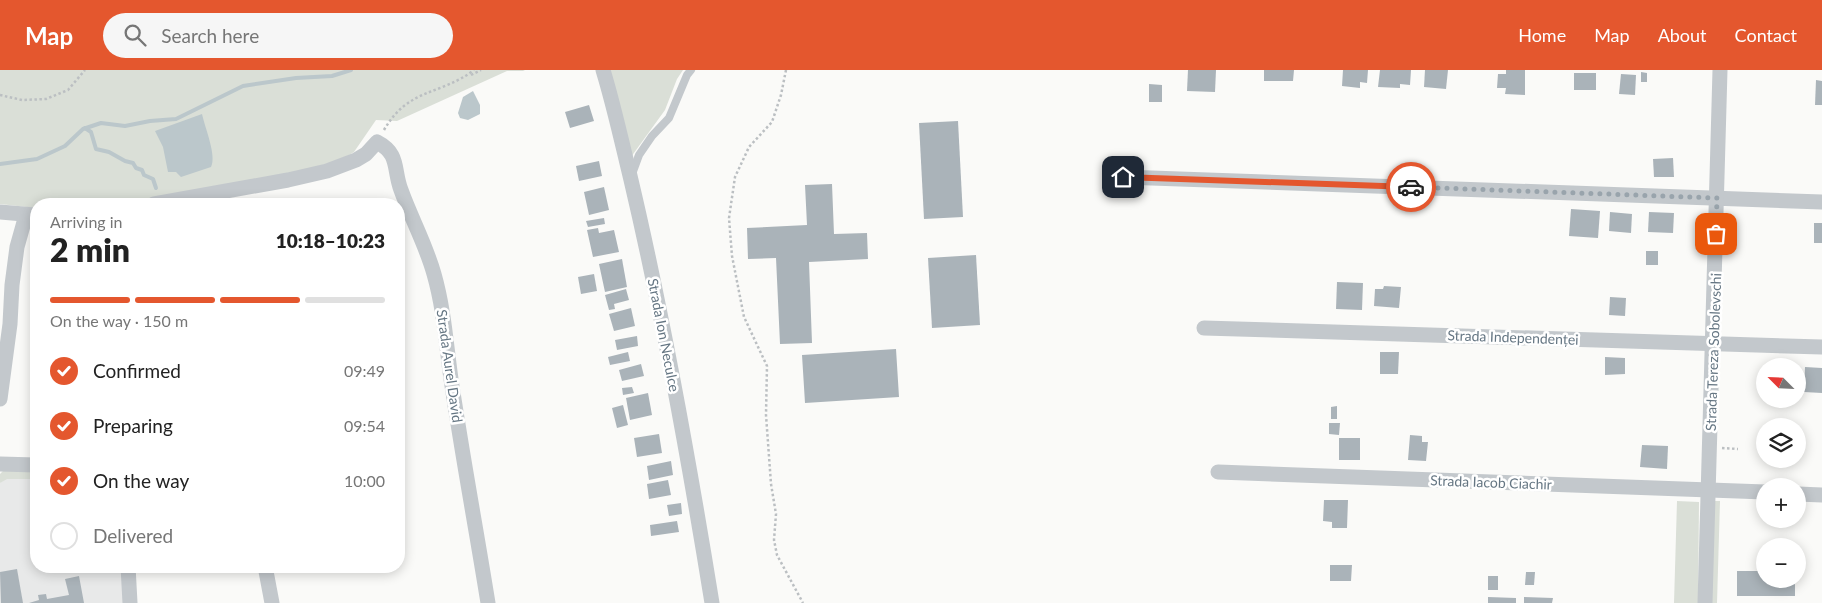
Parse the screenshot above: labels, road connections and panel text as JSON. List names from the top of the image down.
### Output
{
  "streets": {
    "street": [
      "Strada Ion Neculce",
      "Strada Independenței",
      "Strada Tereza Sobolevschi",
      "Strada Aurel David",
      "Strada Iacob Ciachir"
    ]
  },
  "crossings": [
    ["Strada Independenței", "Strada Tereza Sobolevschi"],
    ["Strada Tereza Sobolevschi", "Strada Iacob Ciachir"]
  ],
  "north": "top left",
  "page": {
    "header": "Map",
    "search": "Search here",
    "nav": [
      "Home",
      "Map",
      "About",
      "Contact"
    ],
    "heading": ["2 min", "Arriving in", "10:18–10:23"],
    "bar": "On the way · 150 m",
    "list": [
      ["Confirmed", "09:49"],
      ["Preparing", "09:54"],
      ["On the way", "10:00"],
      "Delivered"
    ],
    "map_buttons": ["+", "−"]
  }
}
